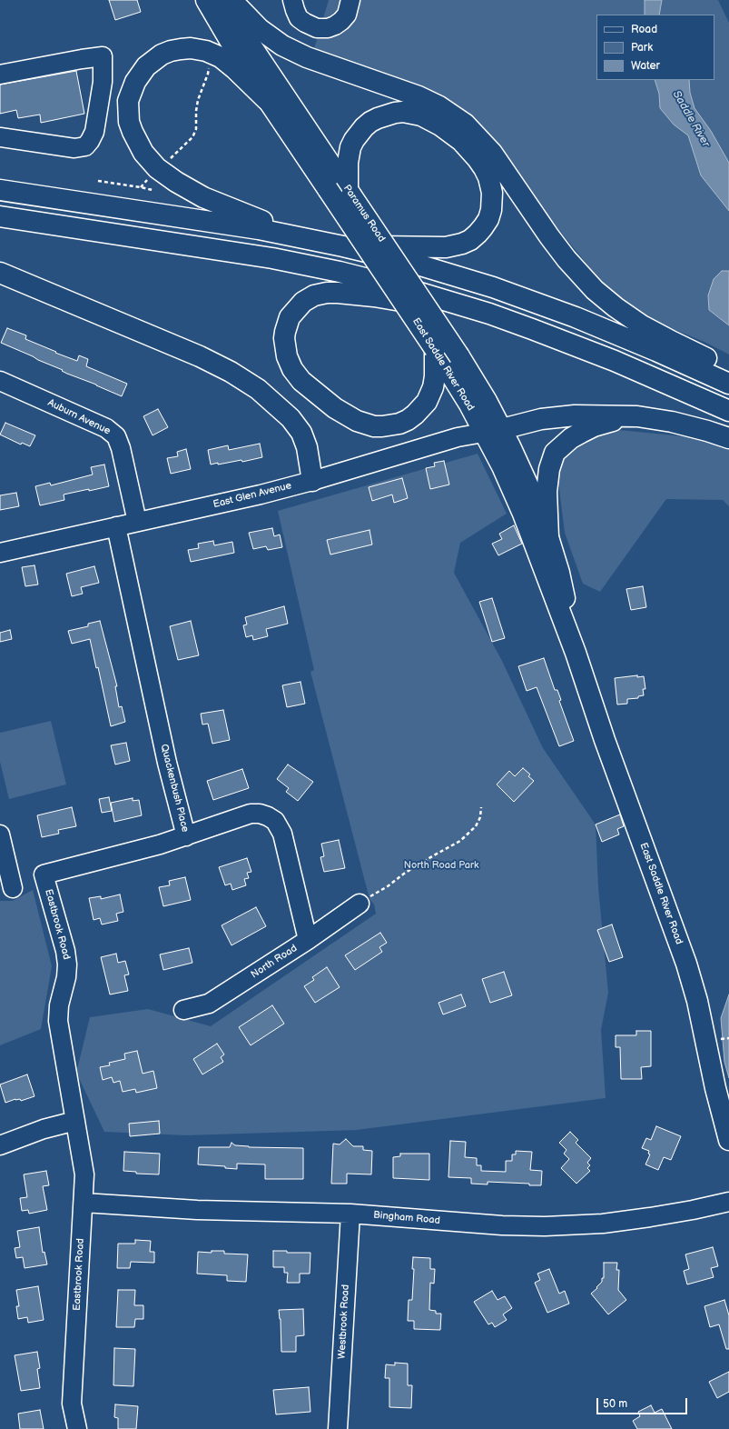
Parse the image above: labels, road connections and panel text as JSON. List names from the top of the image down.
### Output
{
  "streets": {
    "main road": ["Paramus Road", "East Saddle River Road"],
    "street": [
      "Auburn Avenue",
      "East Glen Avenue",
      "Quackenbush Place",
      "Eastbrook Road",
      "North Road",
      "Bingham Road",
      "Westbrook Road"
    ]
  },
  "crossings": [
    ["Paramus Road", "East Saddle River Road"],
    ["Paramus Road", "East Glen Avenue"],
    ["East Saddle River Road", "East Glen Avenue"],
    ["Auburn Avenue", "East Glen Avenue"],
    ["East Glen Avenue", "Quackenbush Place"],
    ["Quackenbush Place", "Eastbrook Road"],
    ["Quackenbush Place", "North Road"],
    ["Eastbrook Road", "Bingham Road"],
    ["Bingham Road", "Westbrook Road"]
  ],
  "water": ["Saddle River"],
  "parks": ["North Road Park"],
  "legend": ["Road", "Park", "Water"],
  "scale_bar": "50 m"
}
